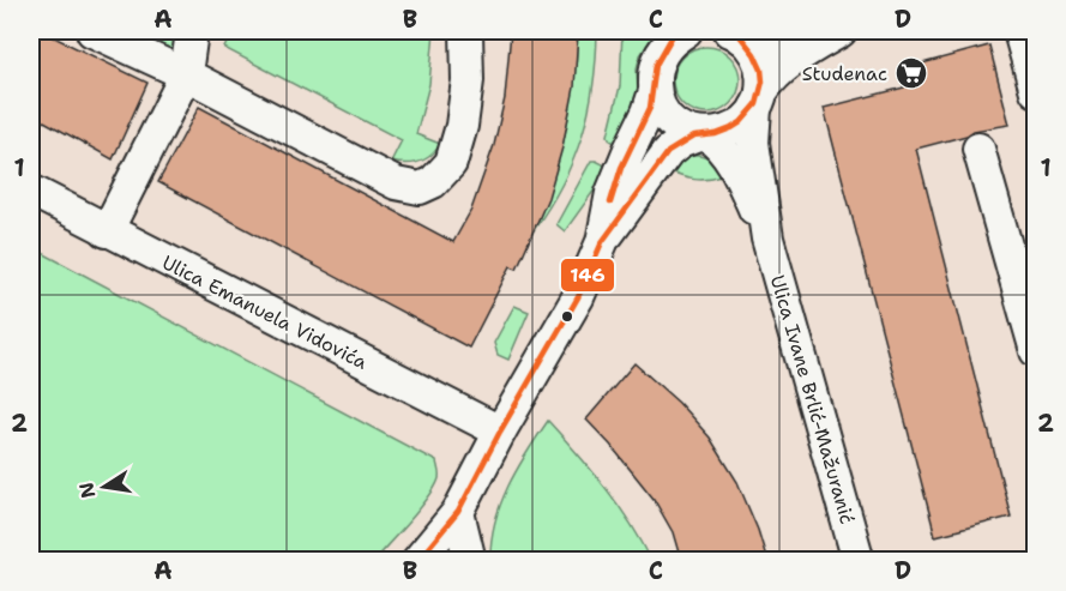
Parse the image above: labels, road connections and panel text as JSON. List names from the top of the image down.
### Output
{
  "streets": {
    "street": ["Ulica Emanuela Vidovića", "Ulica Ivane Brlić-Mažuranić"]
  },
  "places": {
    "supermarket": ["Studenac"]
  },
  "lines": ["transit line 146"],
  "north": "left",
  "grid": {
    "columns": [
      "A",
      "B",
      "C",
      "D"
    ],
    "rows": ["1", "2"]
  }
}
